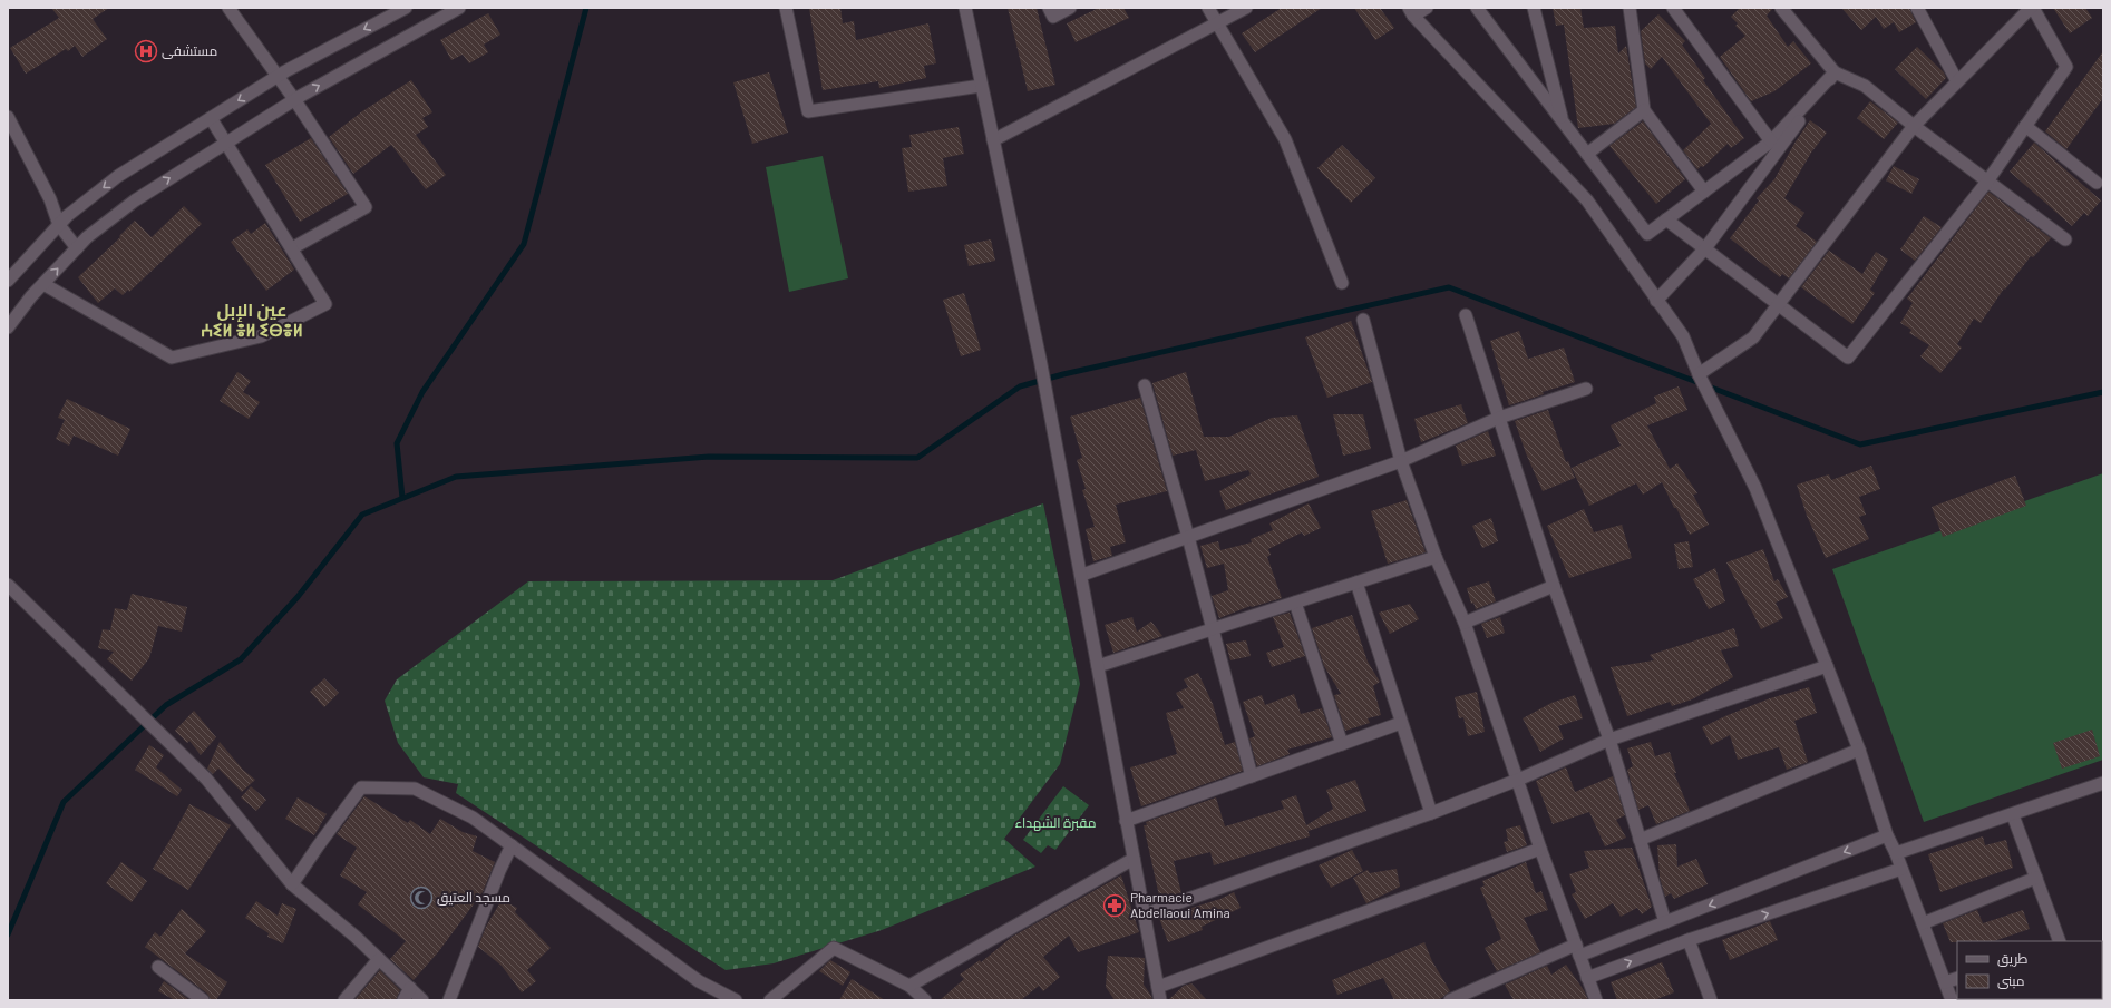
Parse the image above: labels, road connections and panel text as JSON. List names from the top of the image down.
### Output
{
  "districts": ["عين الإبل ⵄⵉⵍ ⴻⵍ ⵉⴱⴻⵍ"],
  "parks": ["مقبرة الشهداء"],
  "places": {
    "hospital": ["مستشفى"],
    "mosque": ["مسجد العتيق"],
    "pharmacy": ["Pharmacie Abdellaoui Amina"]
  },
  "legend": ["طريق", "مبنى"]
}
